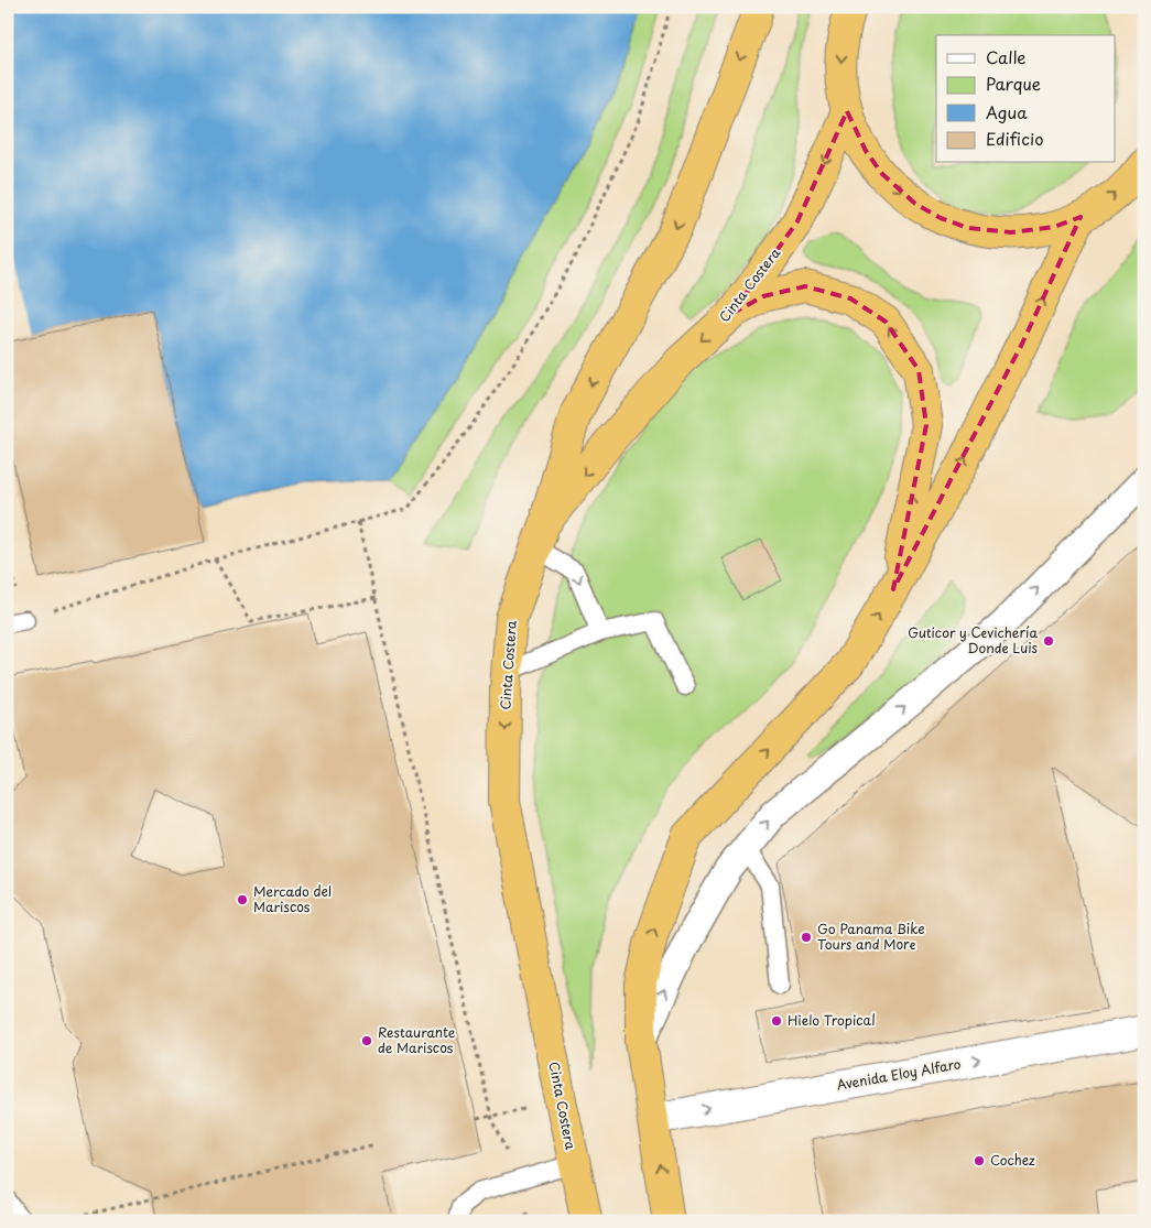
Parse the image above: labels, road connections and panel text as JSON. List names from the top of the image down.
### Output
{
  "streets": {
    "highway": ["Cinta Costera"],
    "street": ["Avenida Eloy Alfaro"]
  },
  "one_way": ["Avenida Eloy Alfaro"],
  "places": [
    "Guticor y Cevichería Donde Luis",
    "Mercado del Mariscos",
    "Go Panama Bike Tours and More",
    "Hielo Tropical",
    "Restaurante de Mariscos",
    "Cochez"
  ],
  "legend": [
    "Calle",
    "Parque",
    "Agua",
    "Edificio"
  ]
}
